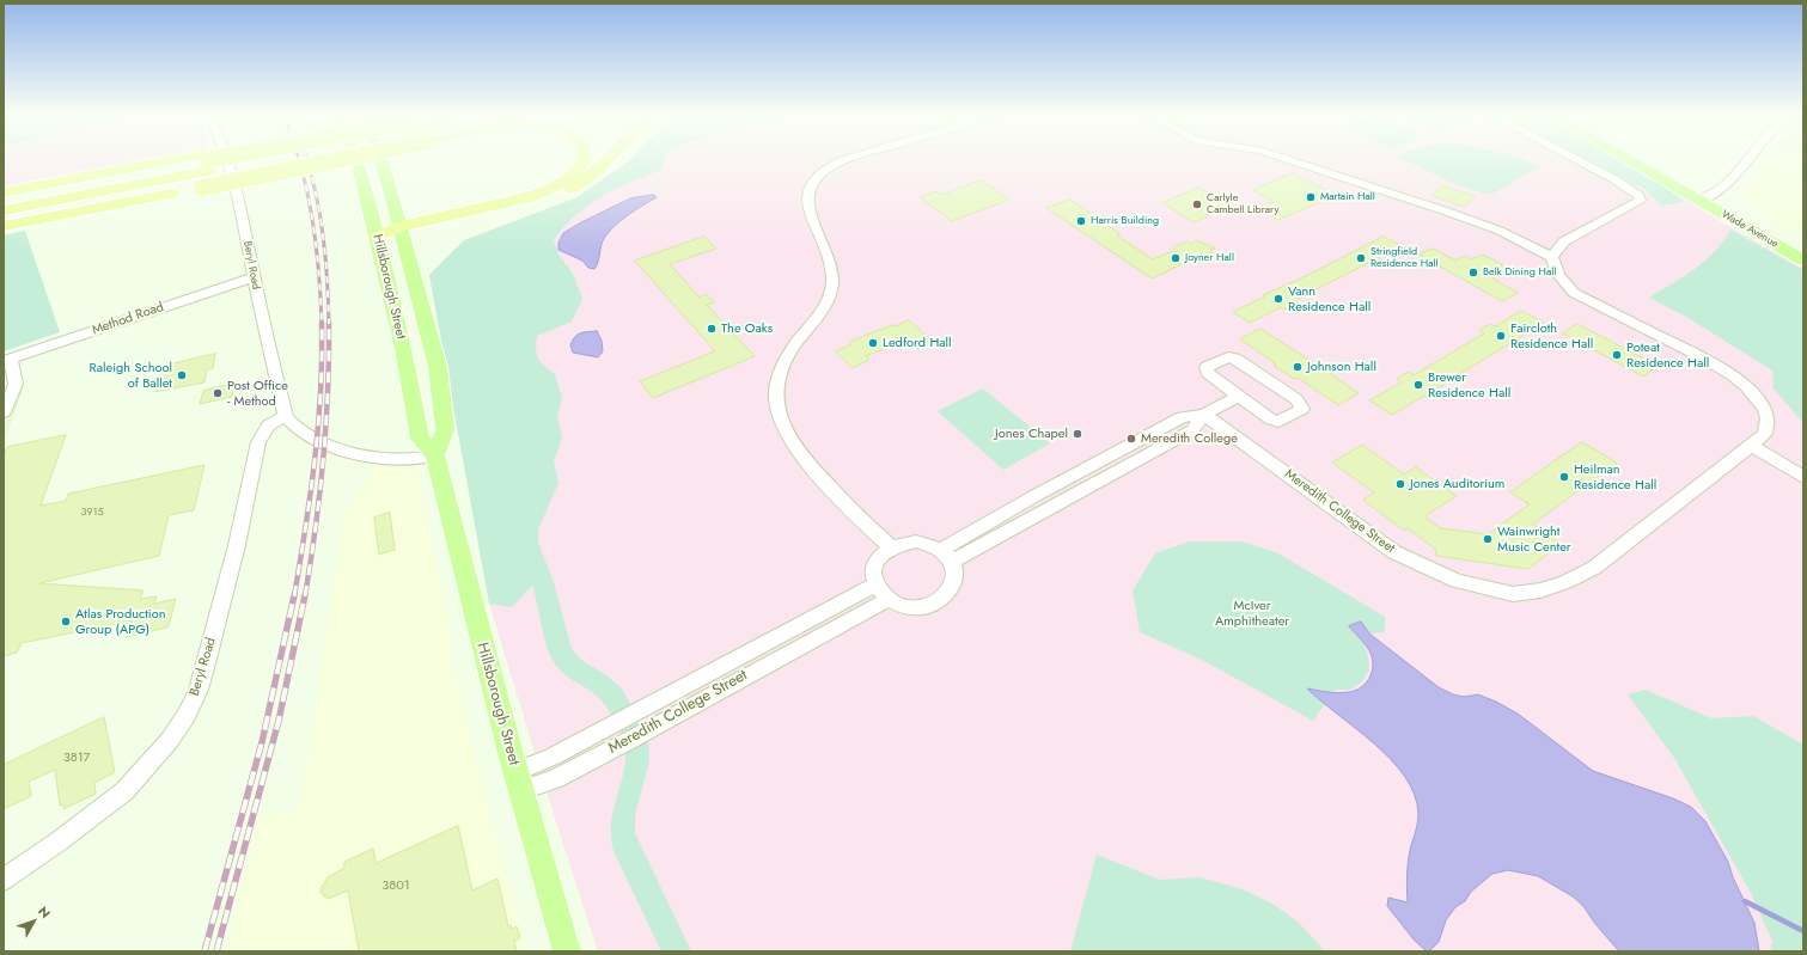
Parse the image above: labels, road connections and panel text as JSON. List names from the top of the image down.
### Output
{
  "streets": {
    "main road": ["Wade Avenue", "Hillsborough Street"],
    "street": ["Beryl Road", "Method Road", "Meredith College Street"]
  },
  "crossings": [
    ["Beryl Road", "Method Road"],
    ["Hillsborough Street", "Meredith College Street"]
  ],
  "parks": ["McIver Amphitheater"],
  "places": [
    "Martain Hall",
    "Carlyle Cambell Library",
    "Harris Building",
    "Joyner Hall",
    "Stringfield Residence Hall",
    "Belk Dining Hall",
    "Vann Residence Hall",
    "The Oaks",
    "Faircloth Residence Hall",
    "Ledford Hall",
    "Poteat Residence Hall",
    "Johnson Hall",
    "Raleigh School of Ballet",
    "Brewer Residence Hall",
    "Post Office - Method",
    "Jones Chapel",
    "Meredith College",
    "Heilman Residence Hall",
    "Jones Auditorium",
    "Wainwright Music Center",
    "Atlas Production Group (APG)"
  ],
  "house_numbers": ["3915", "3817", "3801"],
  "north": "top right"
}
